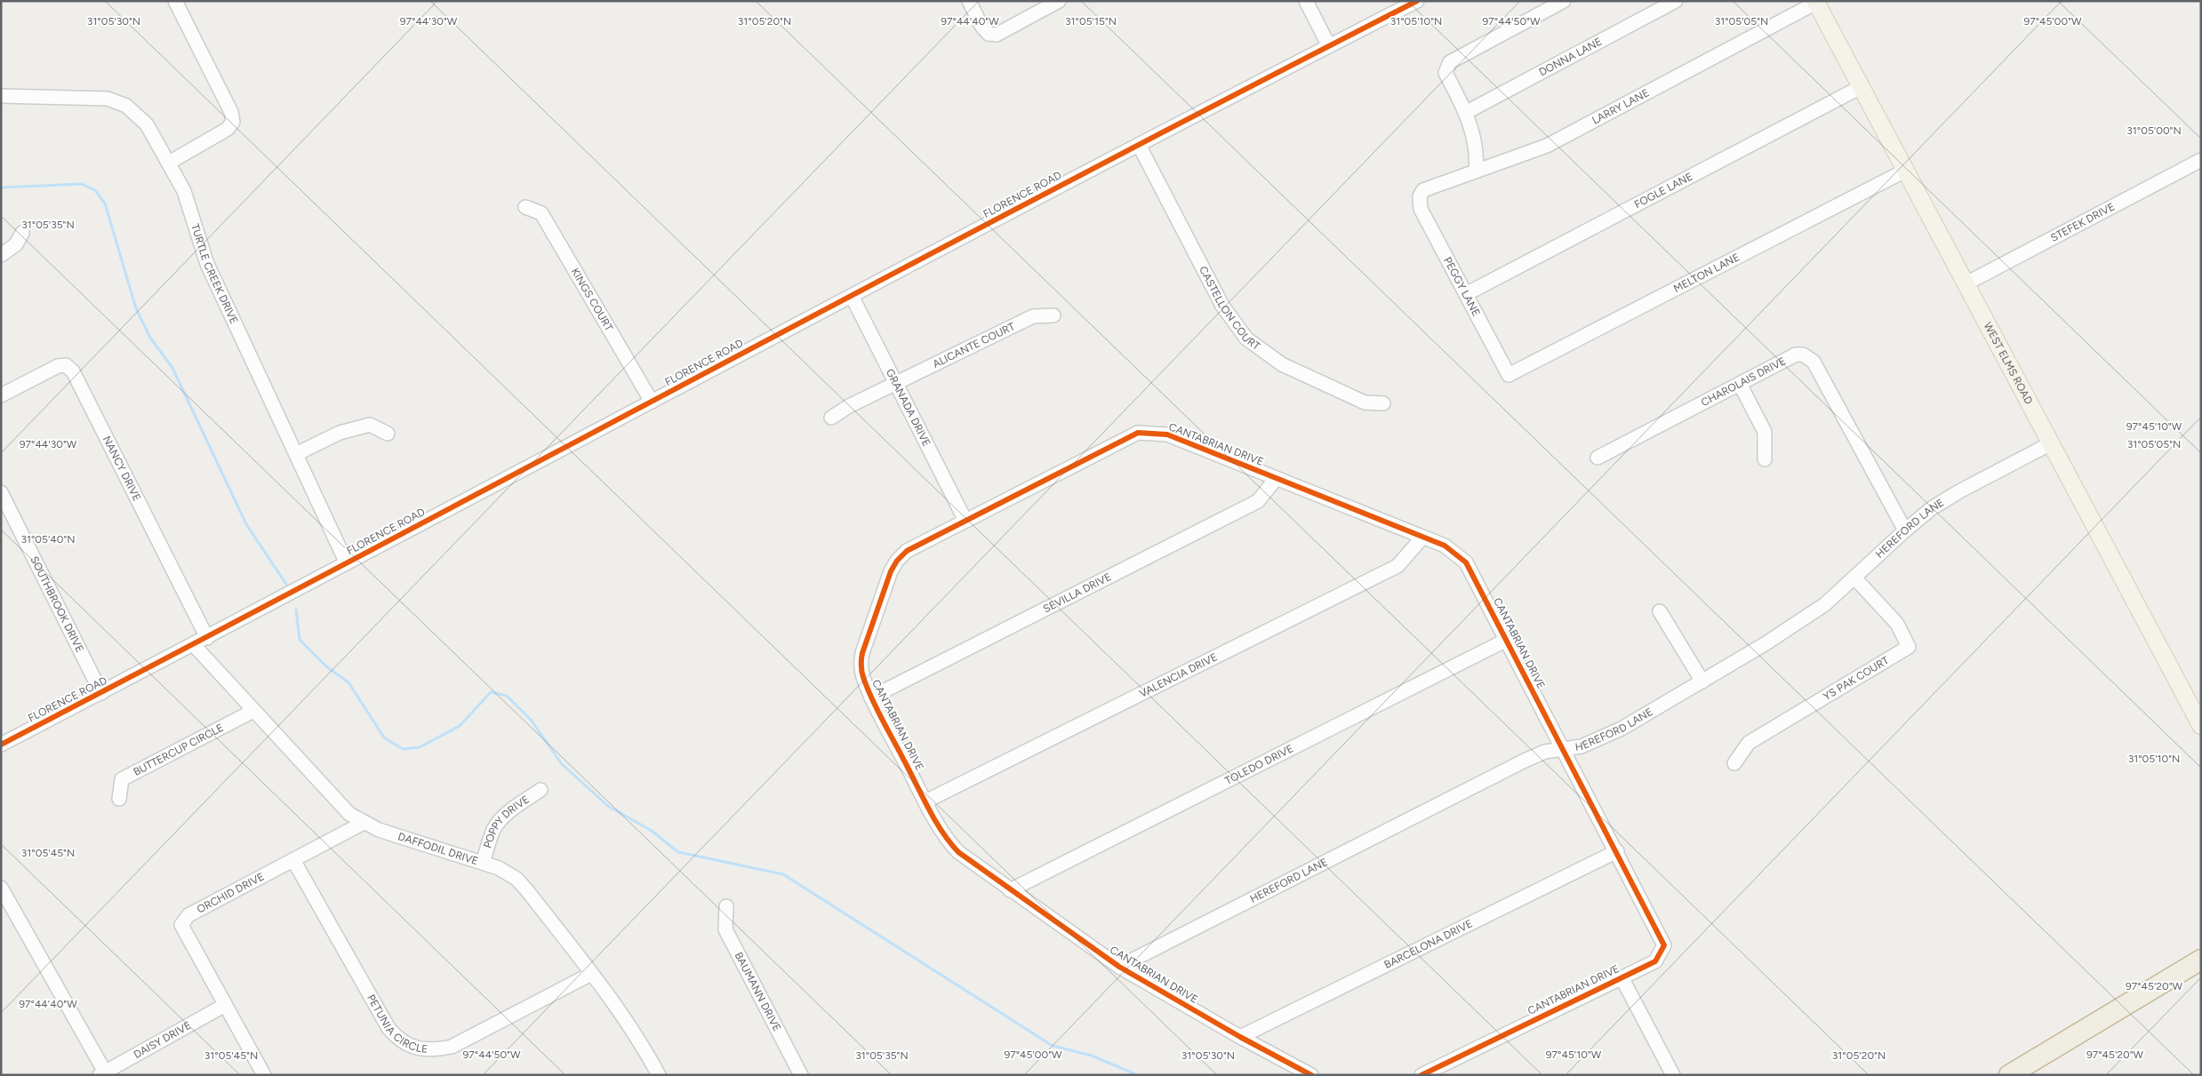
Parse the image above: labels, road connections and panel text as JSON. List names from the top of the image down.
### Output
{
  "streets": {
    "main road": ["WEST ELMS ROAD"],
    "street": [
      "DONNA LANE",
      "LARRY LANE",
      "FOGLE LANE",
      "FLORENCE ROAD",
      "STEFEK DRIVE",
      "MELTON LANE",
      "TURTLE CREEK DRIVE",
      "PEGGY LANE",
      "KINGS COURT",
      "CASTELLON COURT",
      "ALICANTE COURT",
      "CHAROLAIS DRIVE",
      "GRANADA DRIVE",
      "CANTABRIAN DRIVE",
      "NANCY DRIVE",
      "HEREFORD LANE",
      "SEVILLA DRIVE",
      "SOUTHBROOK DRIVE",
      "VALENCIA DRIVE",
      "YS PAK COURT",
      "BUTTERCUP CIRCLE",
      "TOLEDO DRIVE",
      "POPPY DRIVE",
      "DAFFODIL DRIVE",
      "ORCHID DRIVE",
      "BARCELONA DRIVE",
      "BAUMANN DRIVE",
      "PETUNIA CIRCLE",
      "DAISY DRIVE"
    ]
  },
  "crossings": [
    ["LARRY LANE", "PEGGY LANE"],
    ["LARRY LANE", "WEST ELMS ROAD"],
    ["FOGLE LANE", "PEGGY LANE"],
    ["FOGLE LANE", "WEST ELMS ROAD"],
    ["FLORENCE ROAD", "TURTLE CREEK DRIVE"],
    ["FLORENCE ROAD", "KINGS COURT"],
    ["FLORENCE ROAD", "CASTELLON COURT"],
    ["FLORENCE ROAD", "GRANADA DRIVE"],
    ["FLORENCE ROAD", "NANCY DRIVE"],
    ["FLORENCE ROAD", "SOUTHBROOK DRIVE"],
    ["FLORENCE ROAD", "DAFFODIL DRIVE"],
    ["STEFEK DRIVE", "WEST ELMS ROAD"],
    ["MELTON LANE", "PEGGY LANE"],
    ["MELTON LANE", "WEST ELMS ROAD"],
    ["ALICANTE COURT", "GRANADA DRIVE"],
    ["WEST ELMS ROAD", "HEREFORD LANE"],
    ["CHAROLAIS DRIVE", "HEREFORD LANE"],
    ["GRANADA DRIVE", "CANTABRIAN DRIVE"],
    ["CANTABRIAN DRIVE", "HEREFORD LANE"],
    ["CANTABRIAN DRIVE", "SEVILLA DRIVE"],
    ["CANTABRIAN DRIVE", "VALENCIA DRIVE"],
    ["CANTABRIAN DRIVE", "TOLEDO DRIVE"],
    ["CANTABRIAN DRIVE", "BARCELONA DRIVE"],
    ["HEREFORD LANE", "YS PAK COURT"],
    ["BUTTERCUP CIRCLE", "DAFFODIL DRIVE"],
    ["POPPY DRIVE", "DAFFODIL DRIVE"],
    ["DAFFODIL DRIVE", "ORCHID DRIVE"],
    ["DAFFODIL DRIVE", "PETUNIA CIRCLE"],
    ["ORCHID DRIVE", "PETUNIA CIRCLE"],
    ["ORCHID DRIVE", "DAISY DRIVE"]
  ],
  "coordinates": [
    "31°05'15\"N",
    "31°05'10\"N",
    "31°05'05\"N",
    "31°05'30\"N",
    "31°05'20\"N",
    "97°44'50\"W",
    "97°44'30\"W",
    "97°44'40\"W",
    "97°45'00\"W",
    "31°05'00\"N",
    "31°05'35\"N",
    "97°45'10\"W",
    "31°05'40\"N",
    "31°05'45\"N",
    "97°45'20\"W"
  ]
}
